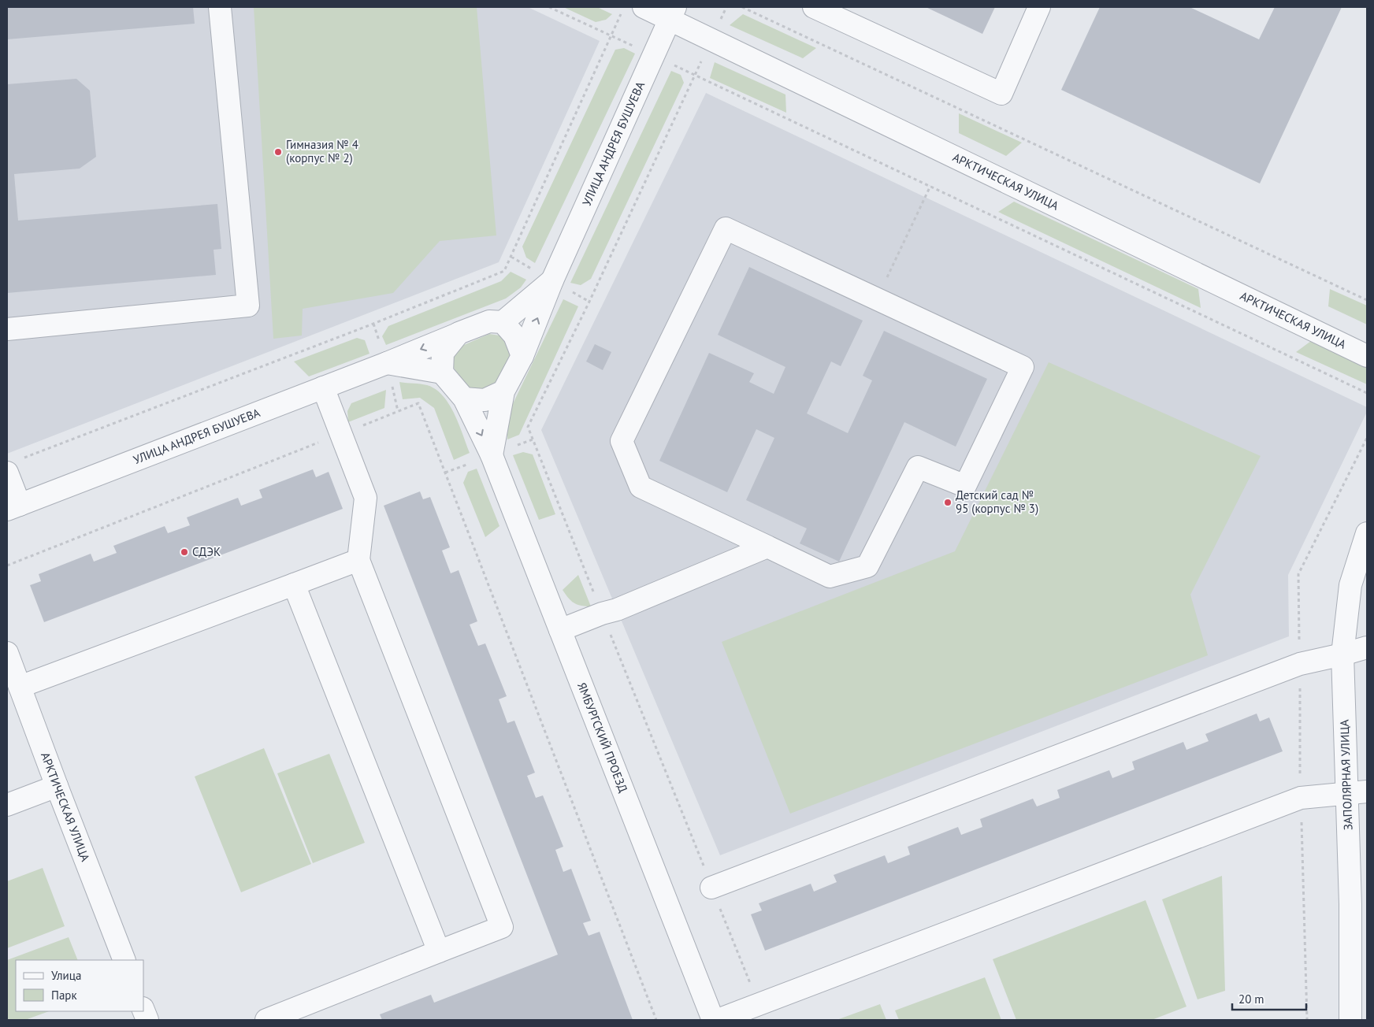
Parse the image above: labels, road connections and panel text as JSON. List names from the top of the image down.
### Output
{
  "streets": {
    "street": [
      "УЛИЦА АНДРЕЯ БУШУЕВА",
      "АРКТИЧЕСКАЯ УЛИЦА",
      "ЯМБУРГСКИЙ ПРОЕЗД",
      "ЗАПОЛЯРНАЯ УЛИЦА"
    ]
  },
  "crossings": [
    ["УЛИЦА АНДРЕЯ БУШУЕВА", "АРКТИЧЕСКАЯ УЛИЦА"],
    ["УЛИЦА АНДРЕЯ БУШУЕВА", "ЯМБУРГСКИЙ ПРОЕЗД"]
  ],
  "places": ["Гимназия № 4 (корпус № 2)", "Детский сад № 95 (корпус № 3)", "СДЭК"],
  "legend": ["Улица", "Парк"],
  "scale_bar": "20 m"
}
